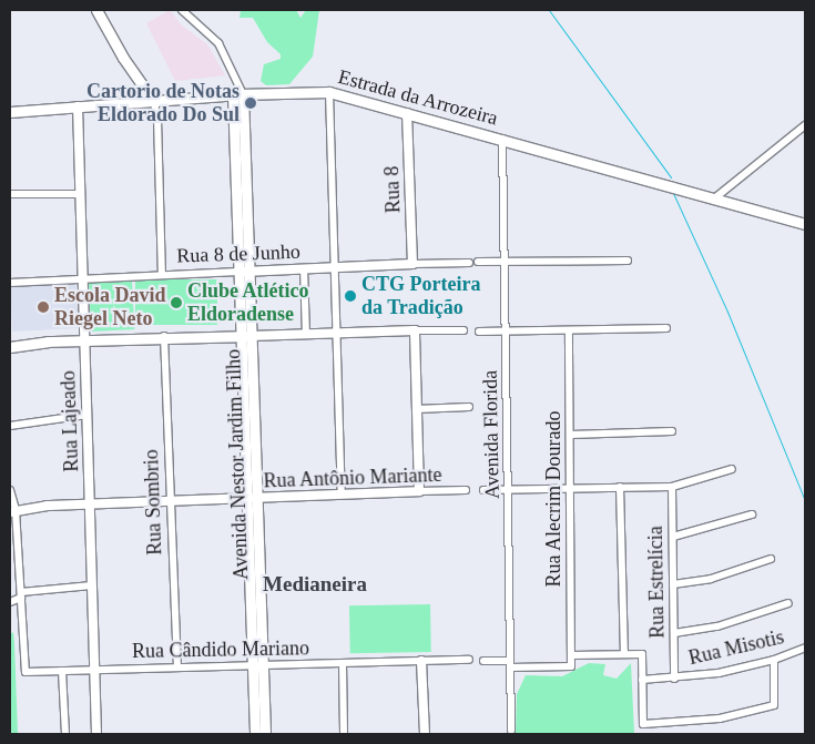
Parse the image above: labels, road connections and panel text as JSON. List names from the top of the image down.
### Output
{
  "streets": {
    "main road": ["Estrada da Arrozeira", "Avenida Nestor Jardim Filho"],
    "street": [
      "Rua 8",
      "Rua 8 de Junho",
      "Rua Lajeado",
      "Avenida Florida",
      "Rua Antônio Mariante",
      "Rua Alecrim Dourado",
      "Rua Sombrio",
      "Rua Estrelícia",
      "Rua Misotis",
      "Rua Cândido Mariano"
    ]
  },
  "crossings": [
    ["Estrada da Arrozeira", "Rua 8"],
    ["Estrada da Arrozeira", "Rua Lajeado"],
    ["Estrada da Arrozeira", "Avenida Florida"],
    ["Estrada da Arrozeira", "Avenida Nestor Jardim Filho"],
    ["Rua 8", "Rua 8 de Junho"],
    ["Rua 8 de Junho", "Rua Lajeado"],
    ["Rua 8 de Junho", "Avenida Nestor Jardim Filho"],
    ["Rua Lajeado", "Rua Antônio Mariante"],
    ["Rua Lajeado", "Rua Cândido Mariano"],
    ["Avenida Florida", "Rua Alecrim Dourado"],
    ["Avenida Nestor Jardim Filho", "Rua Antônio Mariante"],
    ["Avenida Nestor Jardim Filho", "Rua Cândido Mariano"],
    ["Rua Antônio Mariante", "Rua Sombrio"],
    ["Rua Sombrio", "Rua Cândido Mariano"],
    ["Rua Estrelícia", "Rua Misotis"]
  ],
  "districts": ["Medianeira"],
  "places": [
    "Cartorio de Notas Eldorado Do Sul",
    "CTG Porteira da Tradição",
    "Clube Atlético Eldoradense",
    "Escola David Riegel Neto"
  ]
}
